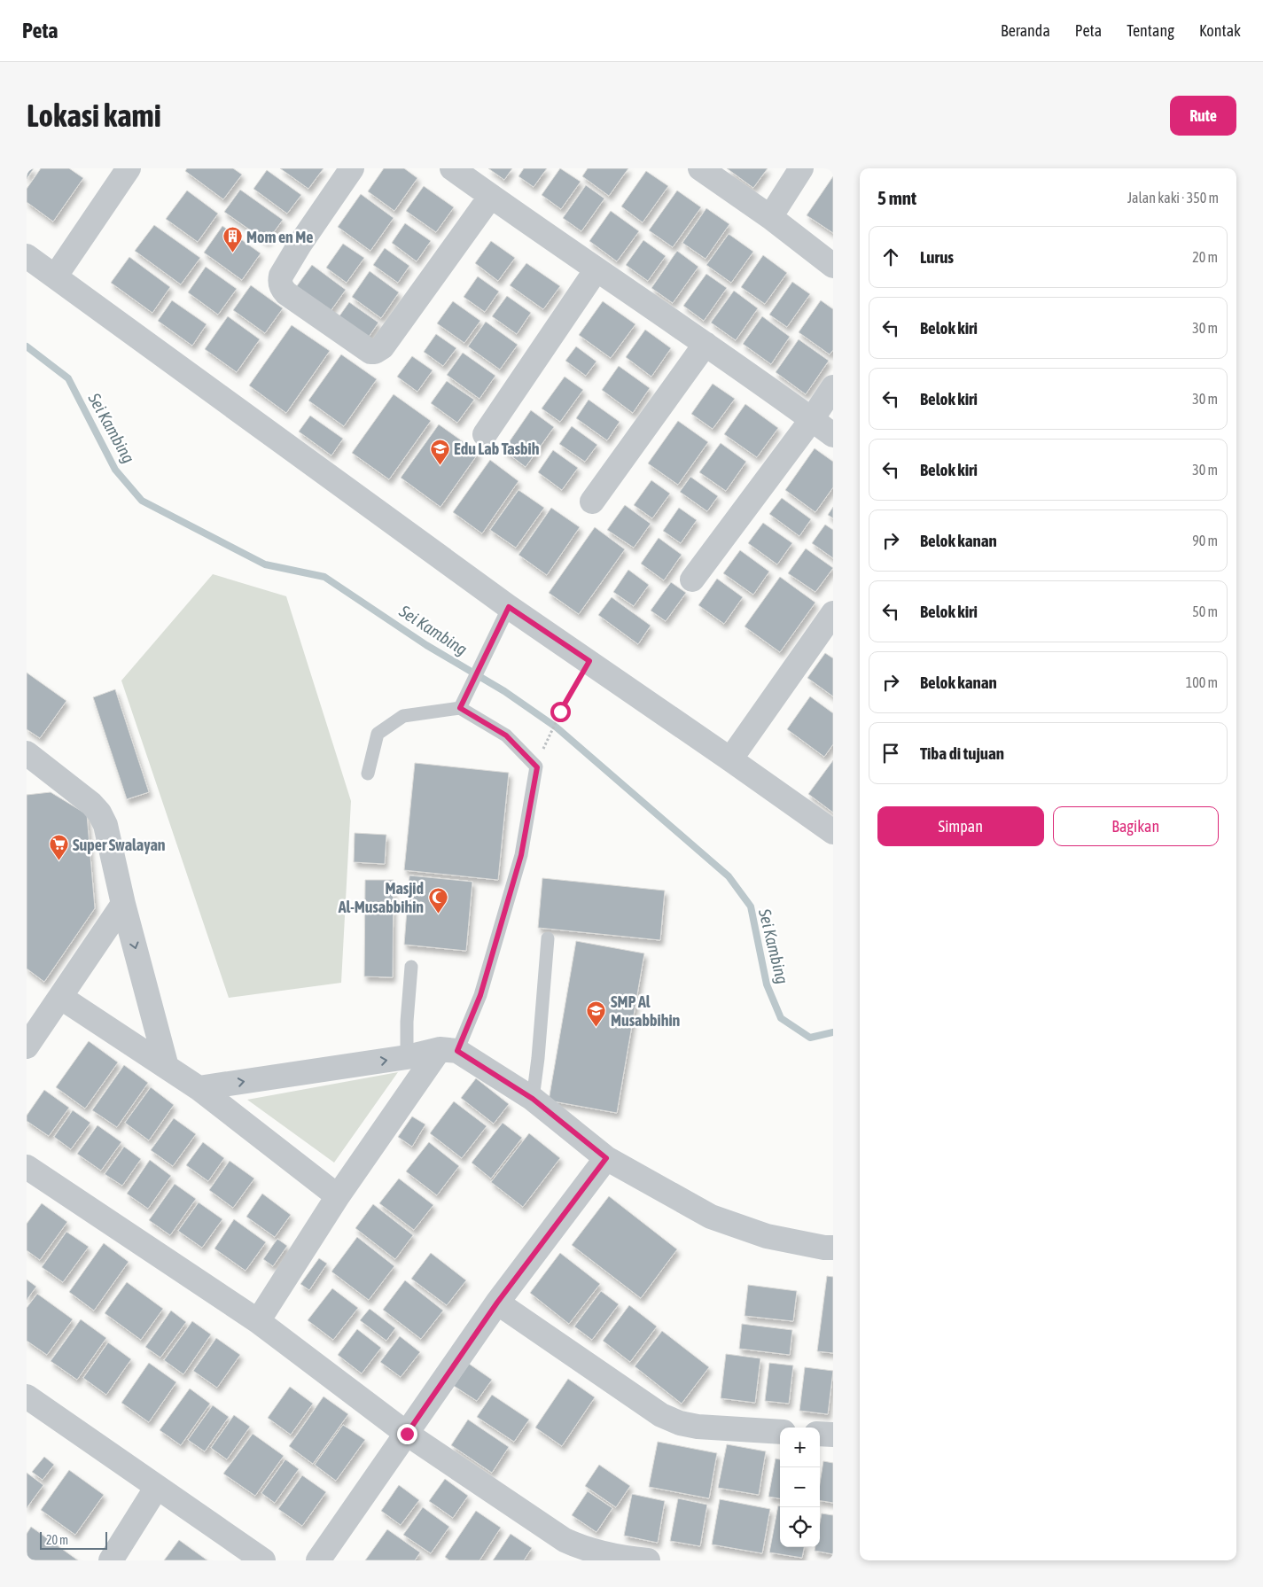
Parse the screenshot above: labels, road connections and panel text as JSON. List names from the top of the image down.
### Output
{
  "water": ["Sei Kambing"],
  "places": {
    "building": ["Mom en Me"],
    "school or university": ["Edu Lab Tasbih", "SMP Al Musabbihin"],
    "supermarket": ["Super Swalayan"],
    "mosque": ["Masjid Al-Musabbihin"]
  },
  "scale_bar": "20 m",
  "page": {
    "header": "Peta",
    "nav": [
      "Beranda",
      "Peta",
      "Tentang",
      "Kontak"
    ],
    "buttons": [
      "Rute",
      ["Simpan", "Bagikan"]
    ],
    "title": "Lokasi kami",
    "heading": ["5 mnt", "Jalan kaki · 350 m"],
    "list": [
      ["Lurus", "20 m"],
      ["Belok kiri", "30 m"],
      ["Belok kiri", "30 m"],
      ["Belok kiri", "30 m"],
      ["Belok kanan", "90 m"],
      ["Belok kiri", "50 m"],
      ["Belok kanan", "100 m"],
      "Tiba di tujuan"
    ],
    "map_buttons": ["+", "−"],
    "scale": "20 m"
  }
}
